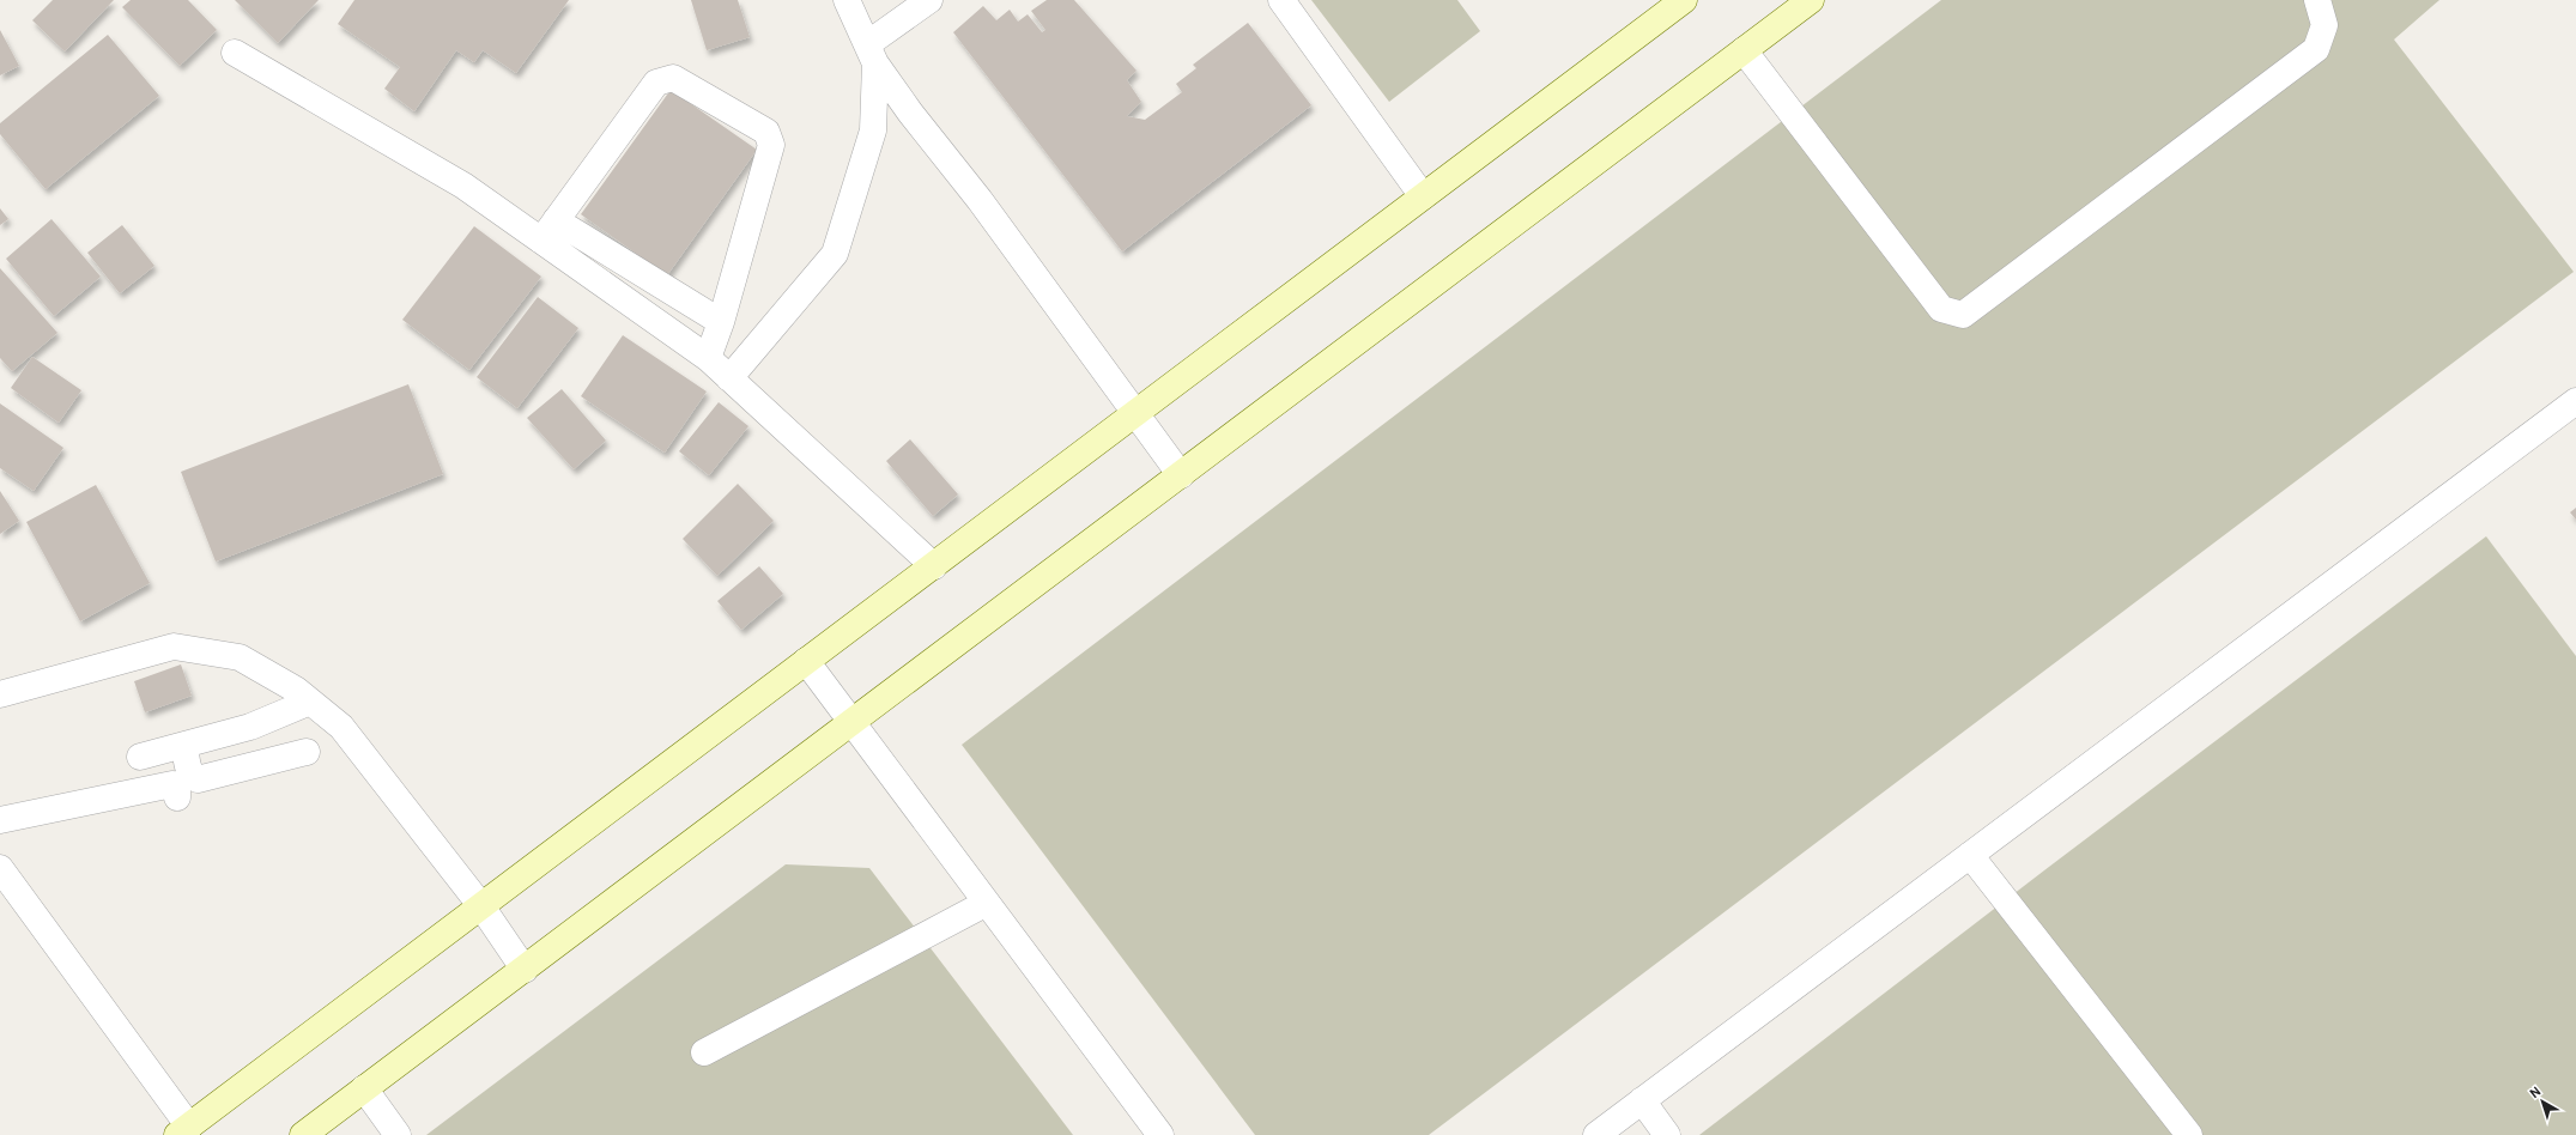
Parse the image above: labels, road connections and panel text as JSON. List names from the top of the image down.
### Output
{
  "north": "top left"
}
